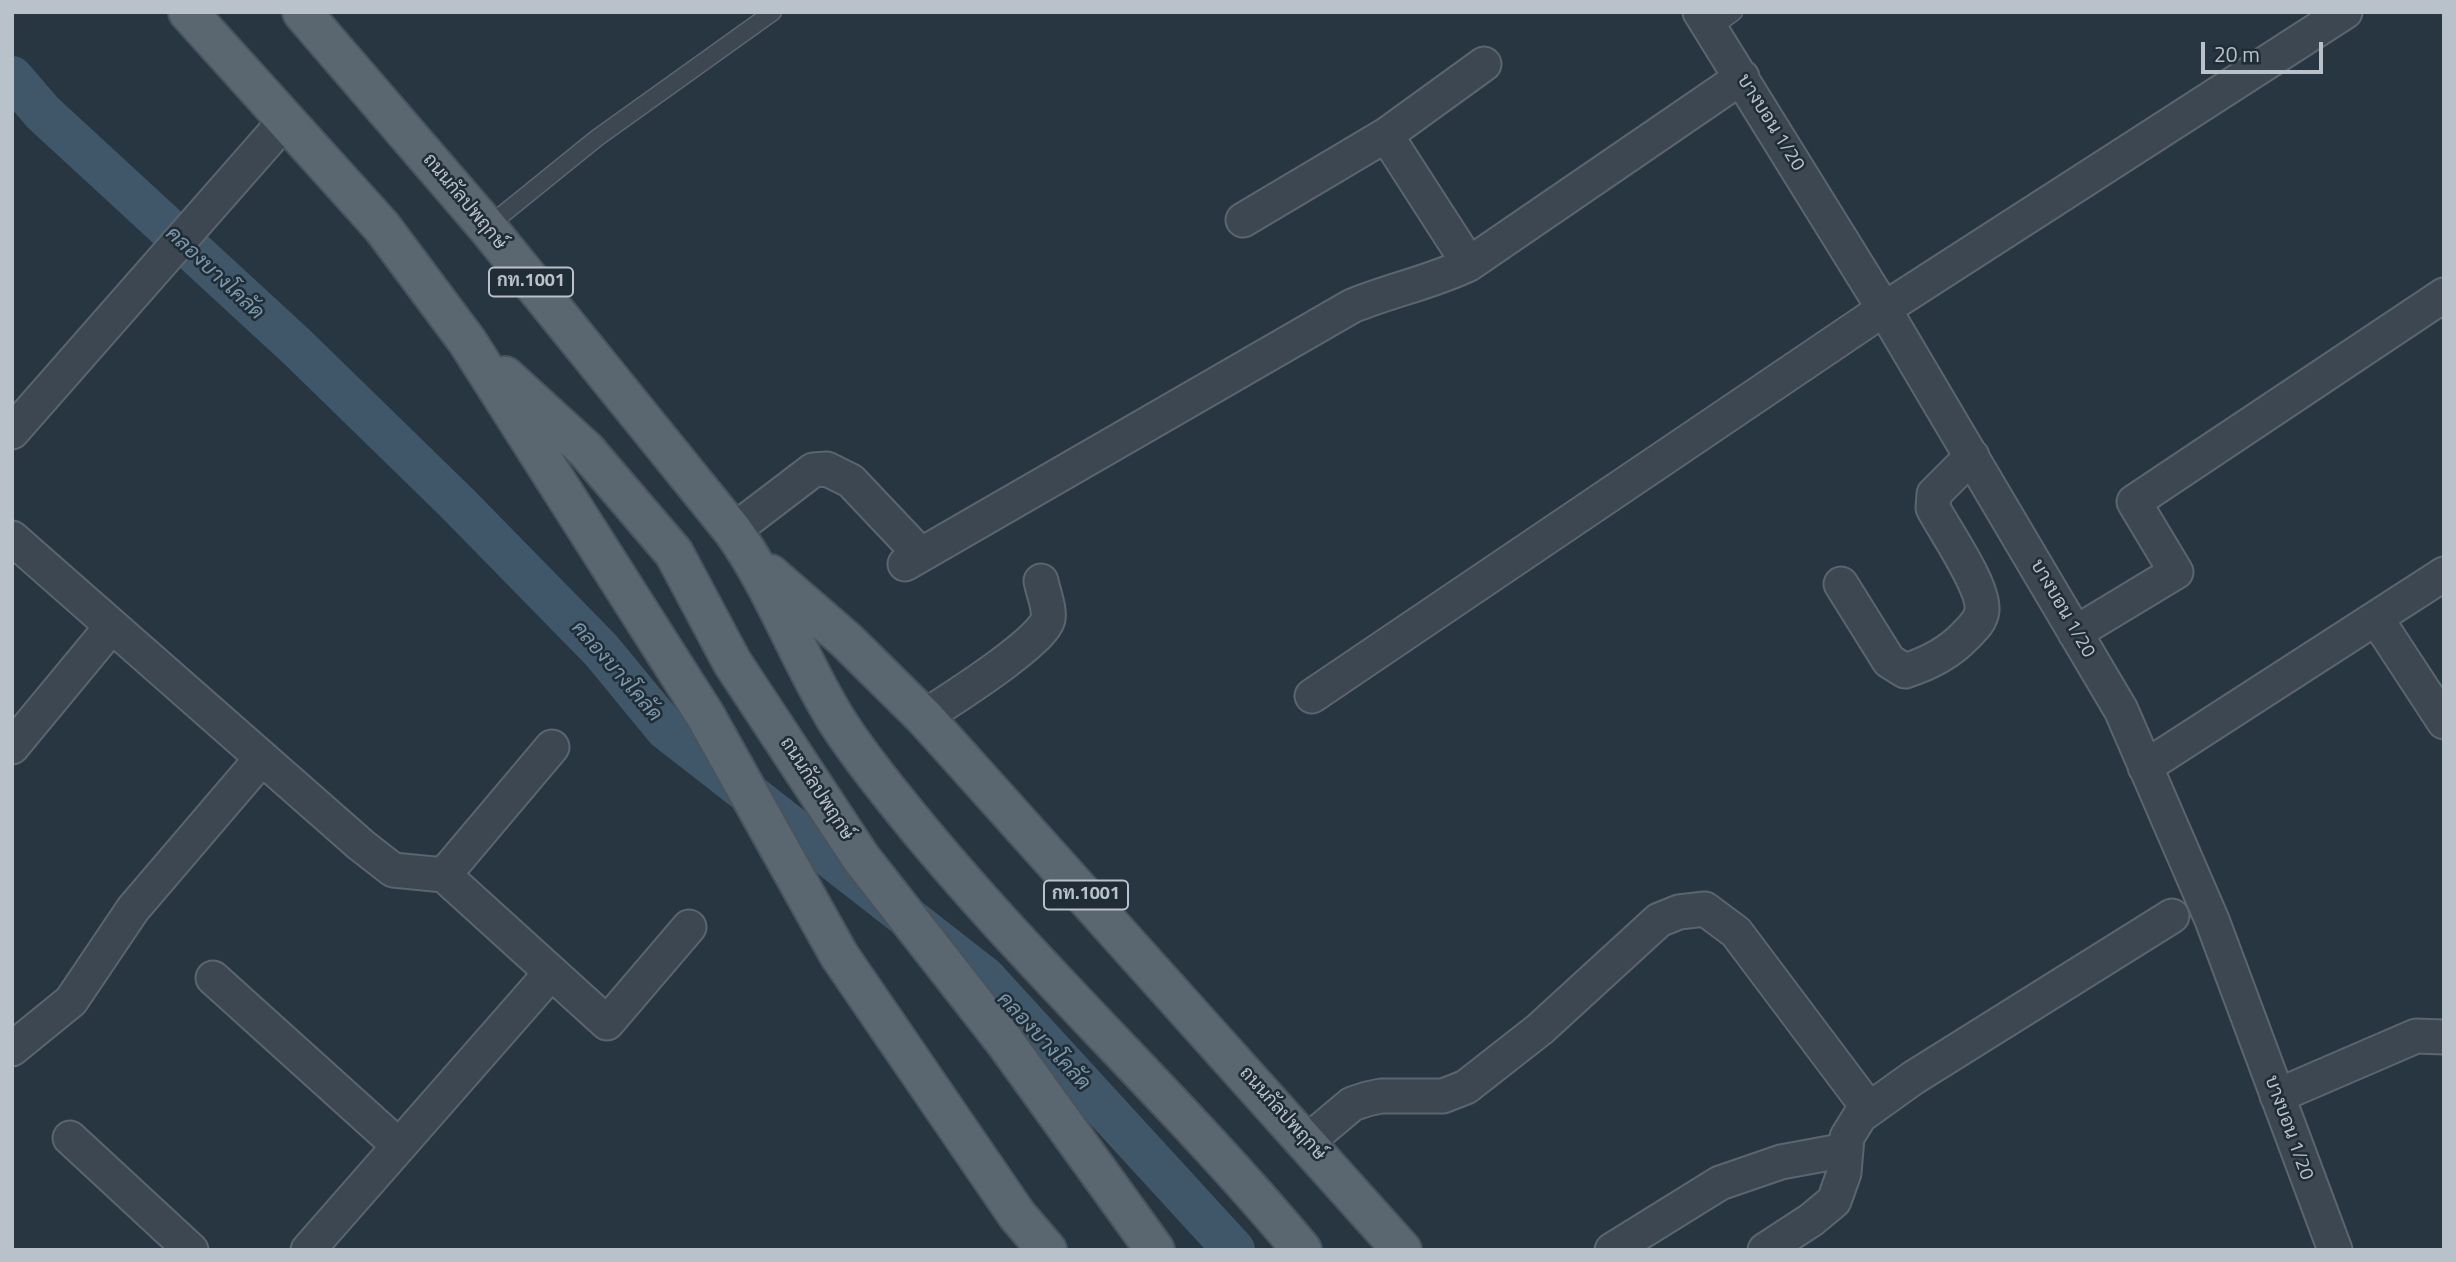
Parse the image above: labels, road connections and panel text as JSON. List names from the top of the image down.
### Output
{
  "streets": {
    "main road": ["ถนนกัลปพฤกษ์", "กท.1001"],
    "street": ["บางบอน 1/20"]
  },
  "water": ["คลองบางโคลัด"],
  "scale_bar": "20 m"
}
